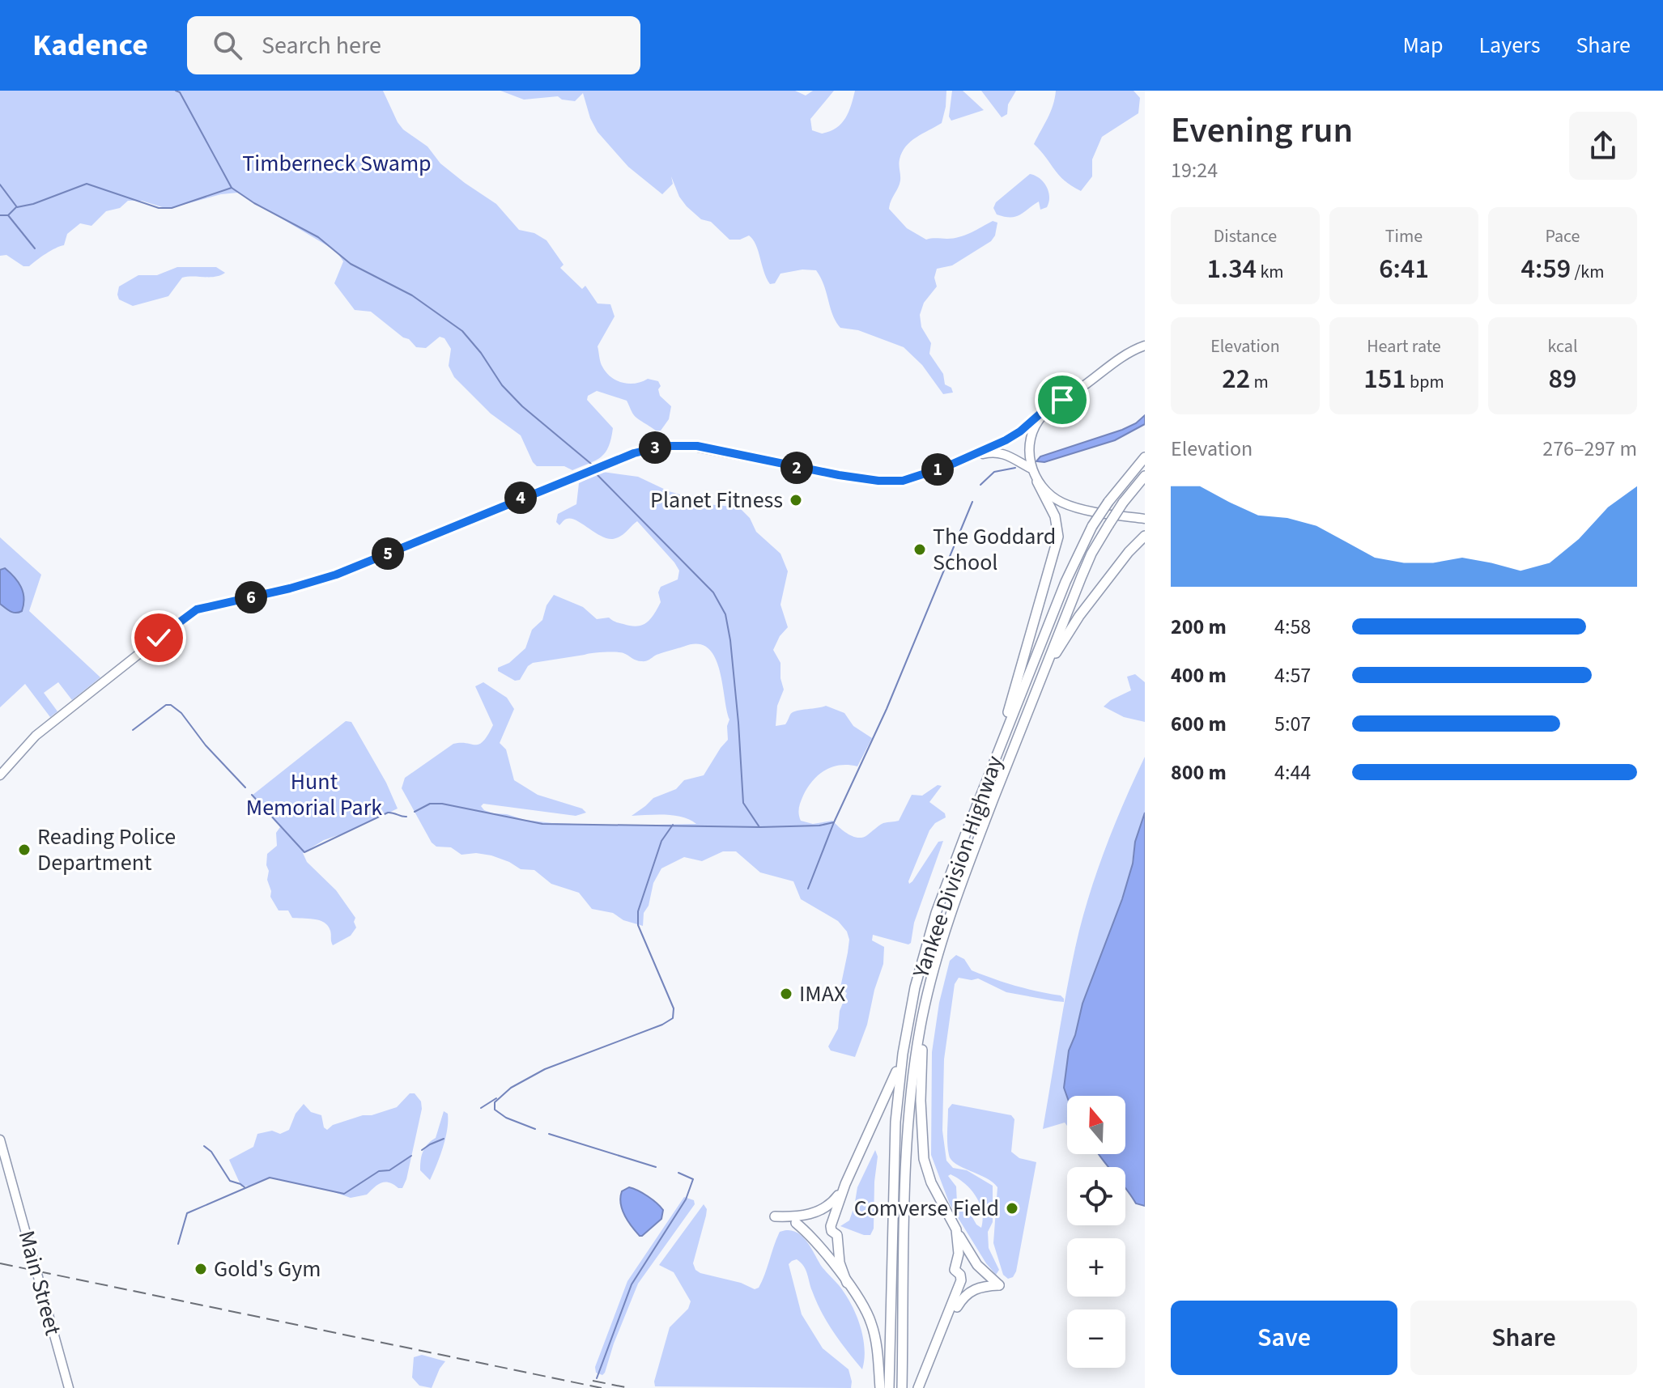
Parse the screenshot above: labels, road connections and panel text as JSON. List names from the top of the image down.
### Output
{
  "streets": {
    "highway": ["Yankee Division Highway"],
    "main road": ["Main Street"]
  },
  "parks": ["Timberneck Swamp", "Hunt Memorial Park"],
  "places": [
    "Planet Fitness",
    "The Goddard School",
    "Reading Police Department",
    "IMAX",
    "Comverse Field",
    "Gold's Gym"
  ],
  "north": "top",
  "page": {
    "header": "Kadence",
    "search": "Search here",
    "nav": ["Map", "Layers", "Share"],
    "heading": ["Evening run", "19:24"],
    "stats": [
      ["Distance", "1.34 km"],
      ["Time", "6:41"],
      ["Pace", "4:59 /km"],
      ["Elevation", "22 m"],
      ["Heart rate", "151 bpm"],
      ["kcal", "89"]
    ],
    "chart": ["Elevation", "276–297 m"],
    "pins": [
      "3",
      "2",
      "1",
      "4",
      "5",
      "6"
    ],
    "list": [
      {
        "name": "200 m",
        "note": "4:58"
      },
      {
        "name": "400 m",
        "note": "4:57"
      },
      {
        "name": "600 m",
        "note": "5:07"
      },
      {
        "name": "800 m",
        "note": "4:44"
      }
    ],
    "map_buttons": ["+", "−"],
    "buttons": ["Save", "Share"]
  }
}
